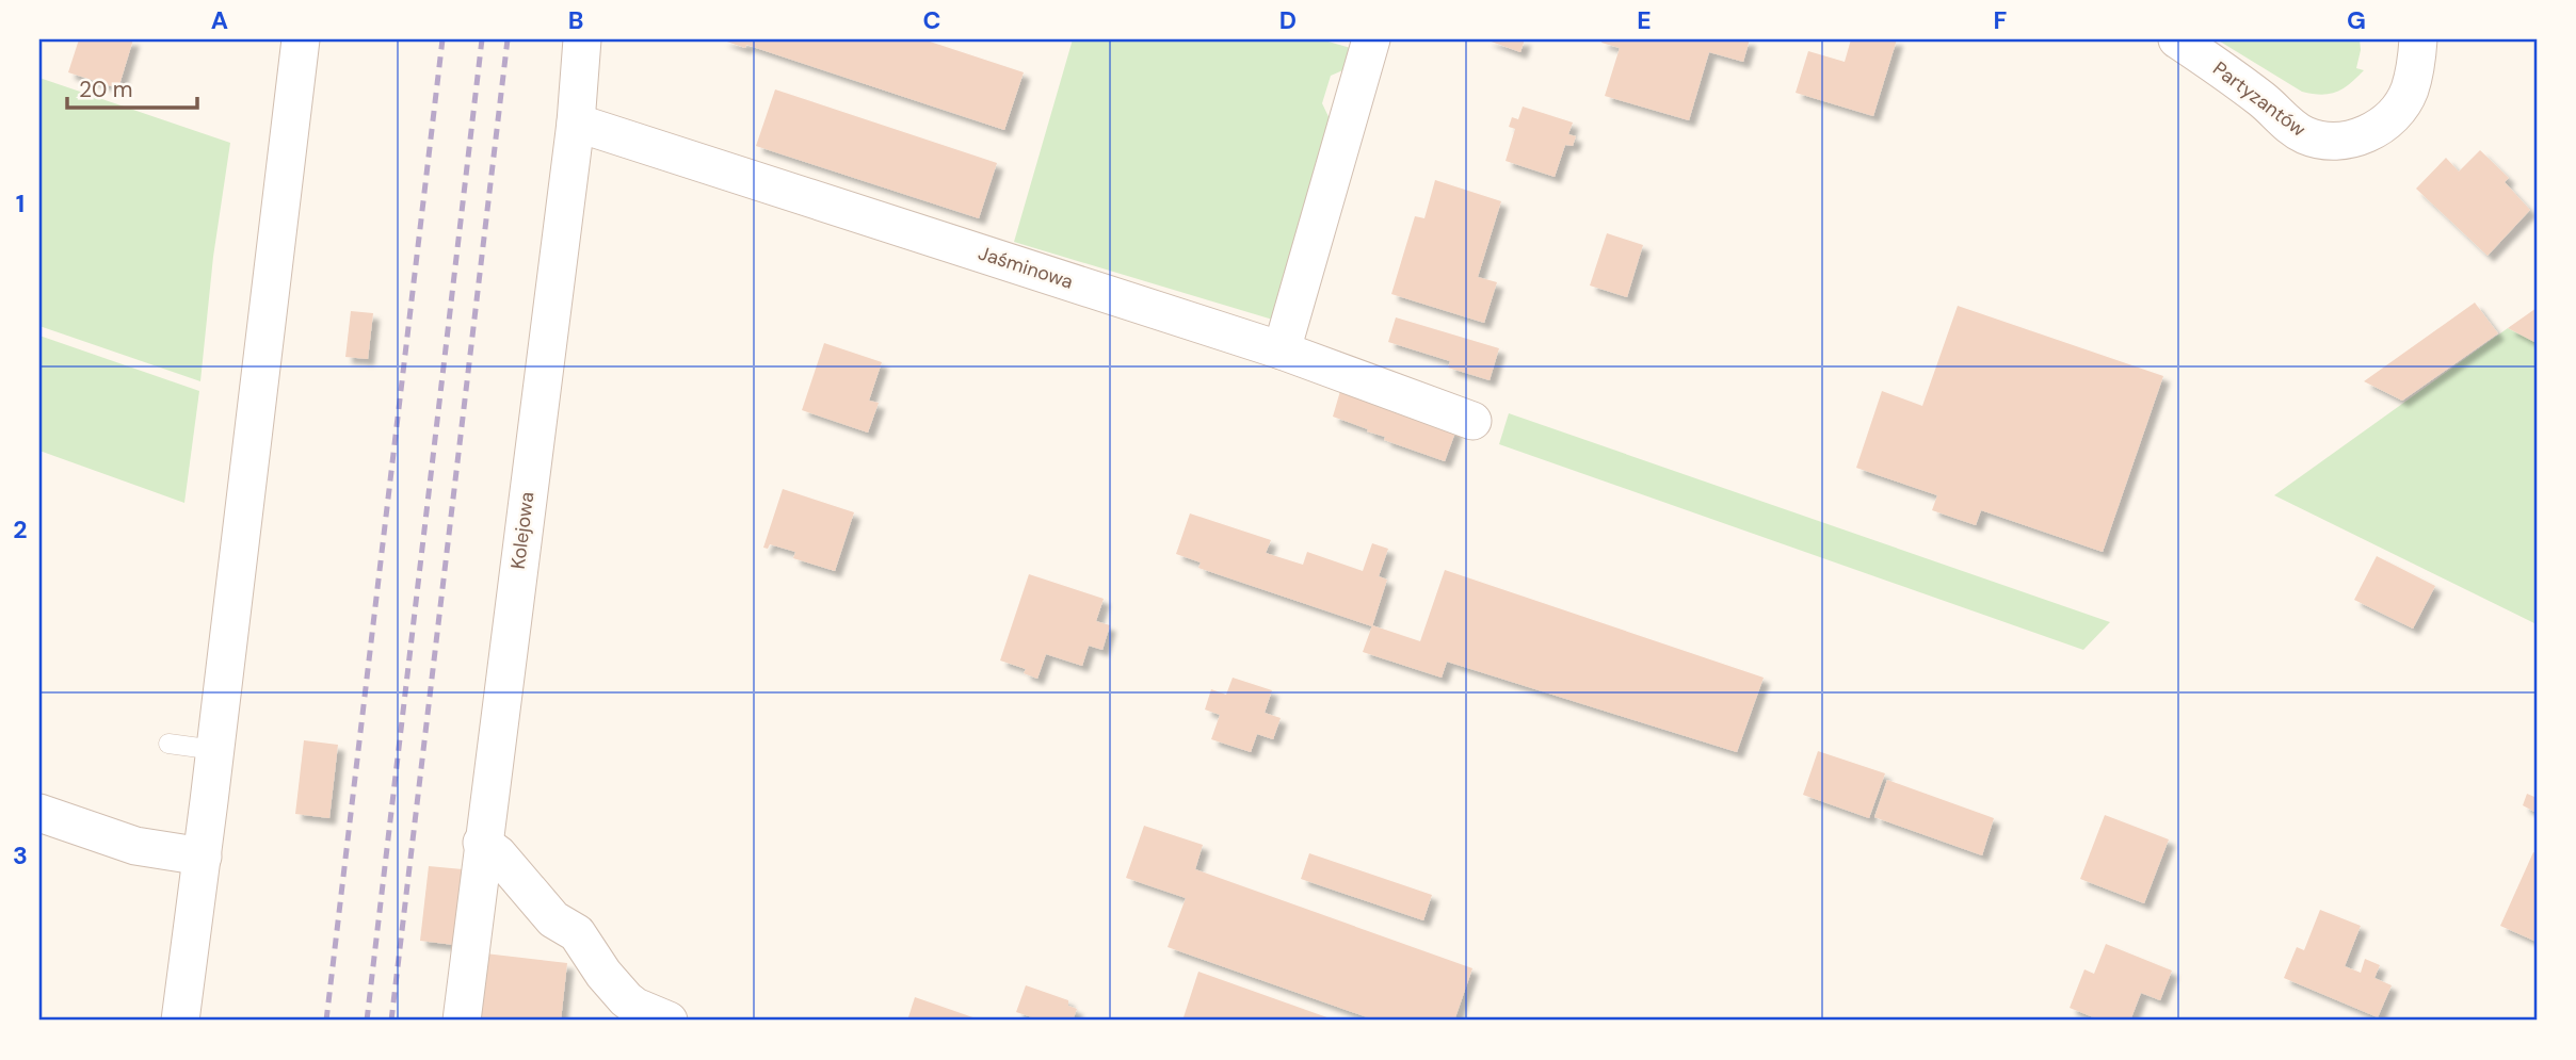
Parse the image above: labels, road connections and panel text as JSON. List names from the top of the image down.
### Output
{
  "streets": {
    "street": ["Partyzantów", "Jaśminowa", "Kolejowa"]
  },
  "crossings": [
    ["Jaśminowa", "Kolejowa"]
  ],
  "scale_bar": "20 m",
  "grid": {
    "columns": [
      "A",
      "B",
      "C",
      "D",
      "E",
      "F",
      "G"
    ],
    "rows": ["1", "2", "3"]
  }
}
